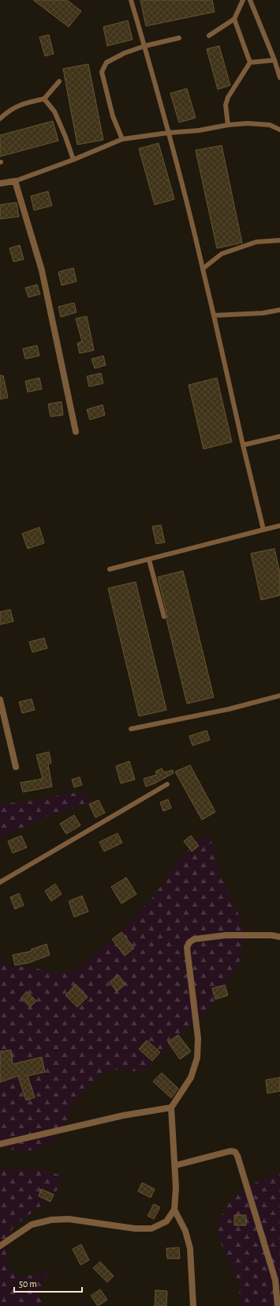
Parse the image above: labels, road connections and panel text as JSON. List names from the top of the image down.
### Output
{
  "scale_bar": "50 m"
}
